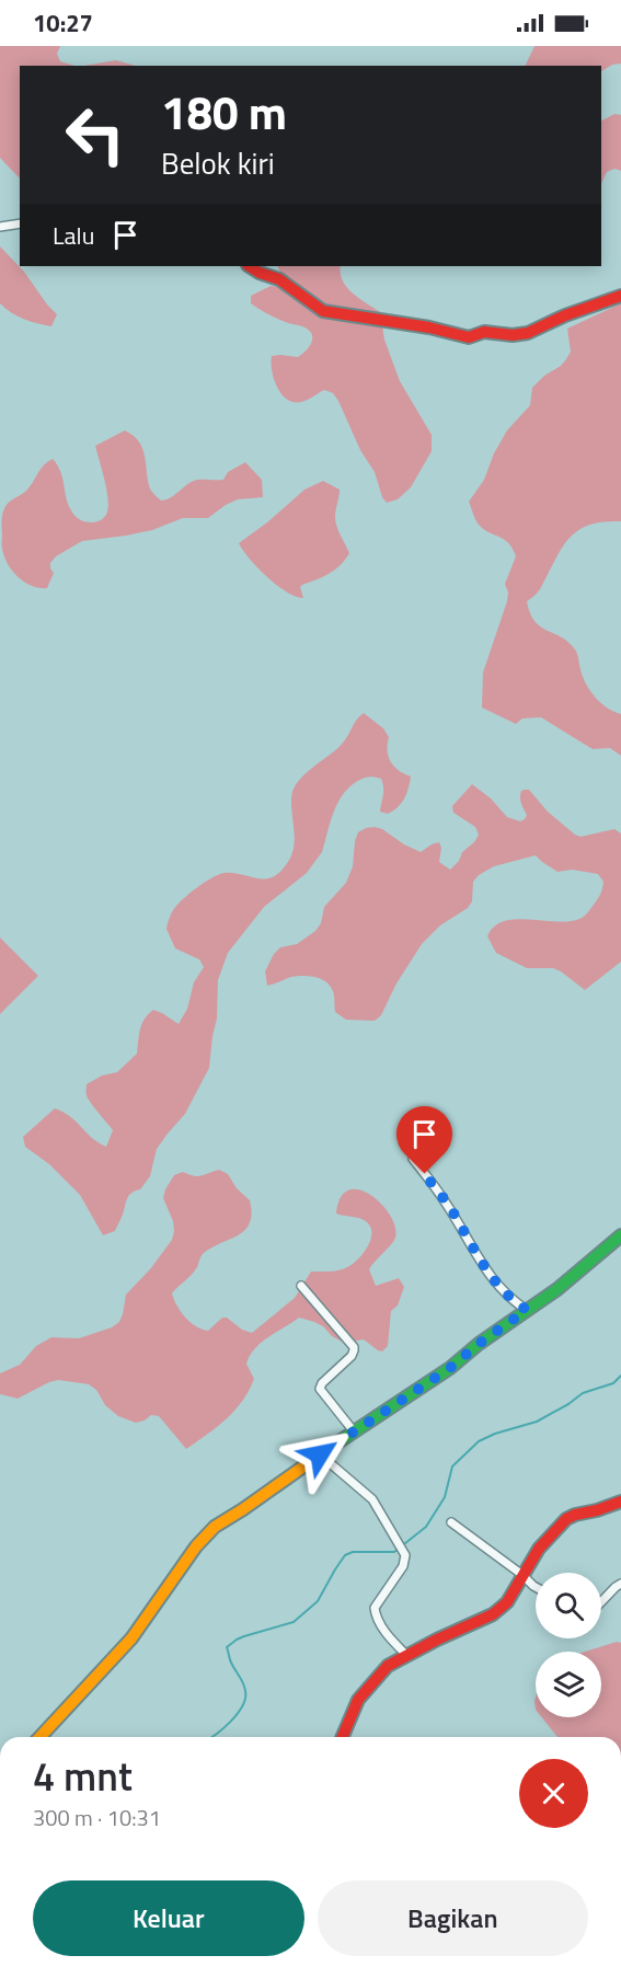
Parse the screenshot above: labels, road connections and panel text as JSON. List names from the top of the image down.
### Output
{
  "page": {
    "status": "10:27",
    "turn": ["180 m", "Belok kiri"],
    "then": "Lalu",
    "heading": ["4 mnt", "300 m · 10:31"],
    "buttons": ["Keluar", "Bagikan"]
  }
}
